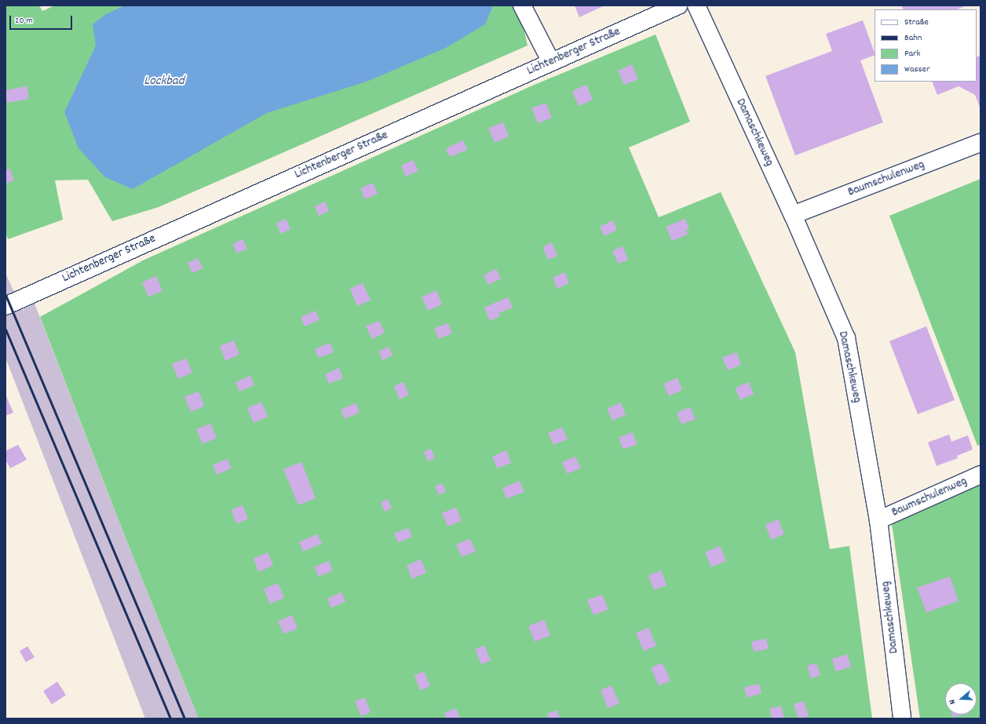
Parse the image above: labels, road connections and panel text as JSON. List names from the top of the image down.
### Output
{
  "streets": {
    "street": ["Lichtenberger Straße", "Damaschkeweg", "Baumschulenweg"]
  },
  "crossings": [
    ["Damaschkeweg", "Baumschulenweg"]
  ],
  "water": ["Lockbad"],
  "legend": [
    "Straße",
    "Bahn",
    "Park",
    "Wasser"
  ],
  "scale_bar": "20 m",
  "north": "left"
}
